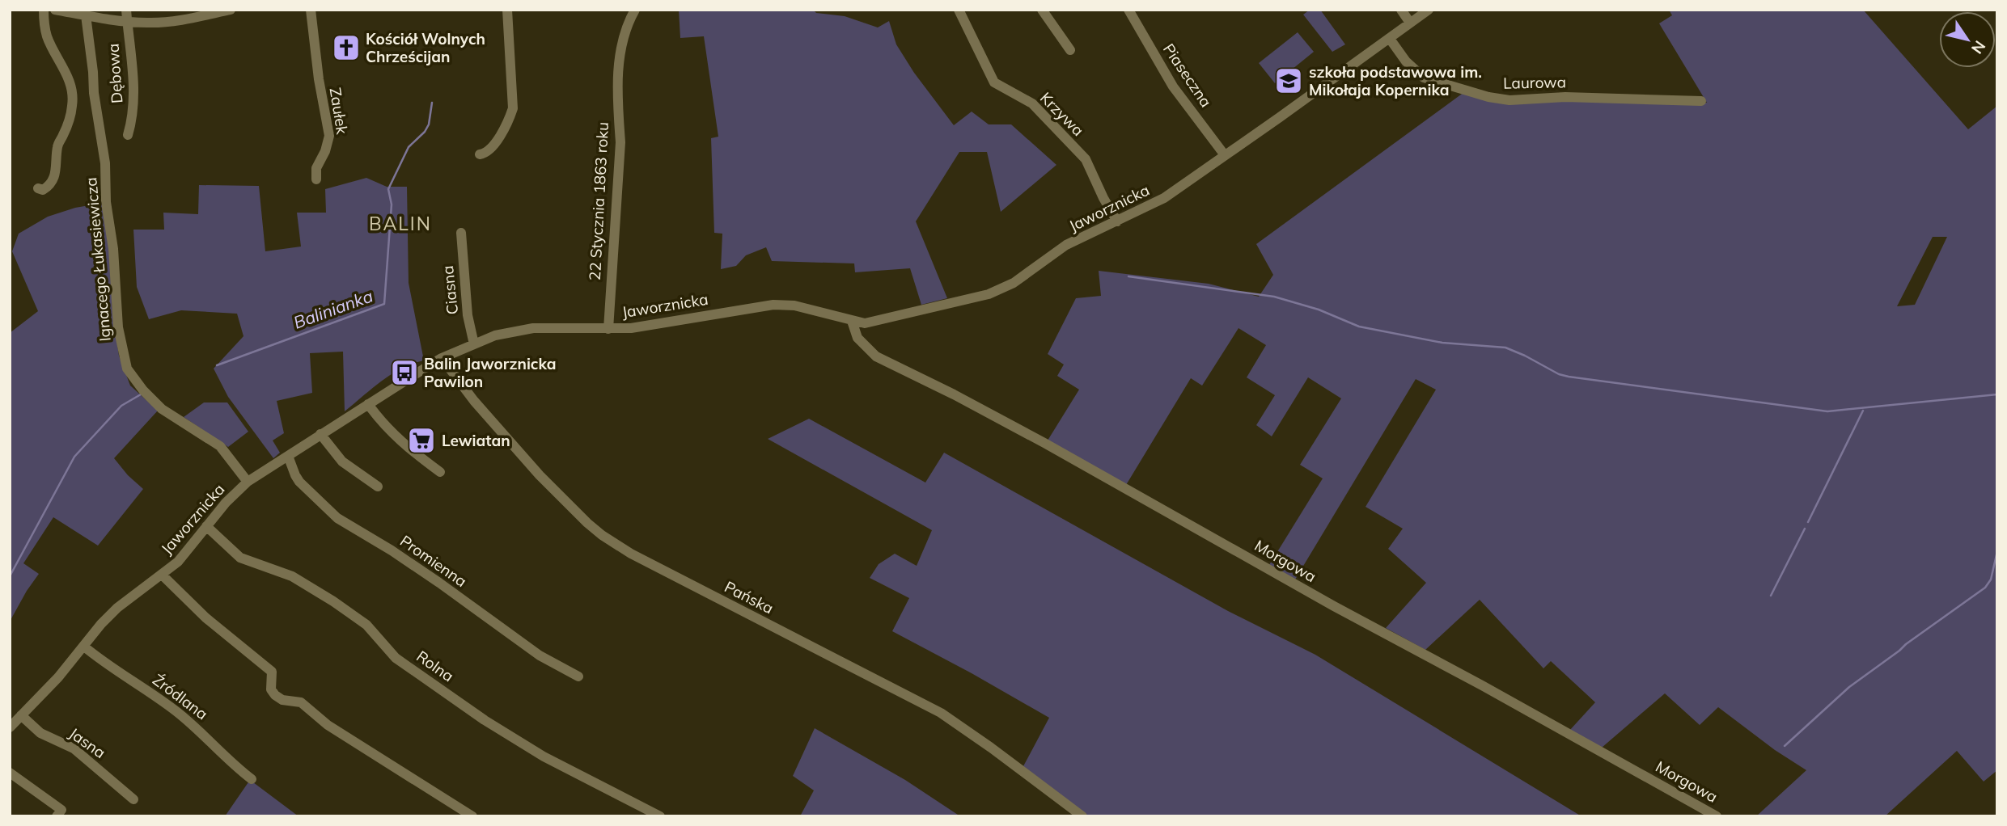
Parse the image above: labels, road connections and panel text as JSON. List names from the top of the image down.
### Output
{
  "streets": {
    "street": [
      "Dębowa",
      "Piaseczna",
      "Laurowa",
      "Zaułek",
      "Krzywa",
      "22 Stycznia 1863 roku",
      "Jaworznicka",
      "Ignacego Łukasiewicza",
      "Ciasna",
      "Promienna",
      "Morgowa",
      "Pańska",
      "Rolna",
      "Źródlana",
      "Jasna"
    ]
  },
  "crossings": [
    ["Piaseczna", "Jaworznicka"],
    ["Laurowa", "Jaworznicka"],
    ["Krzywa", "Jaworznicka"],
    ["22 Stycznia 1863 roku", "Jaworznicka"],
    ["Jaworznicka", "Ignacego Łukasiewicza"],
    ["Jaworznicka", "Ciasna"],
    ["Jaworznicka", "Promienna"],
    ["Jaworznicka", "Morgowa"],
    ["Jaworznicka", "Pańska"],
    ["Jaworznicka", "Rolna"],
    ["Jaworznicka", "Źródlana"],
    ["Jaworznicka", "Jasna"]
  ],
  "districts": ["BALIN"],
  "water": ["Balinianka"],
  "places": {
    "church": ["Kościół Wolnych Chrześcijan"],
    "school or university": ["szkoła podstawowa im. Mikołaja Kopernika"],
    "bus stop": ["Balin Jaworznicka Pawilon"],
    "supermarket": ["Lewiatan"]
  },
  "north": "bottom right"
}
